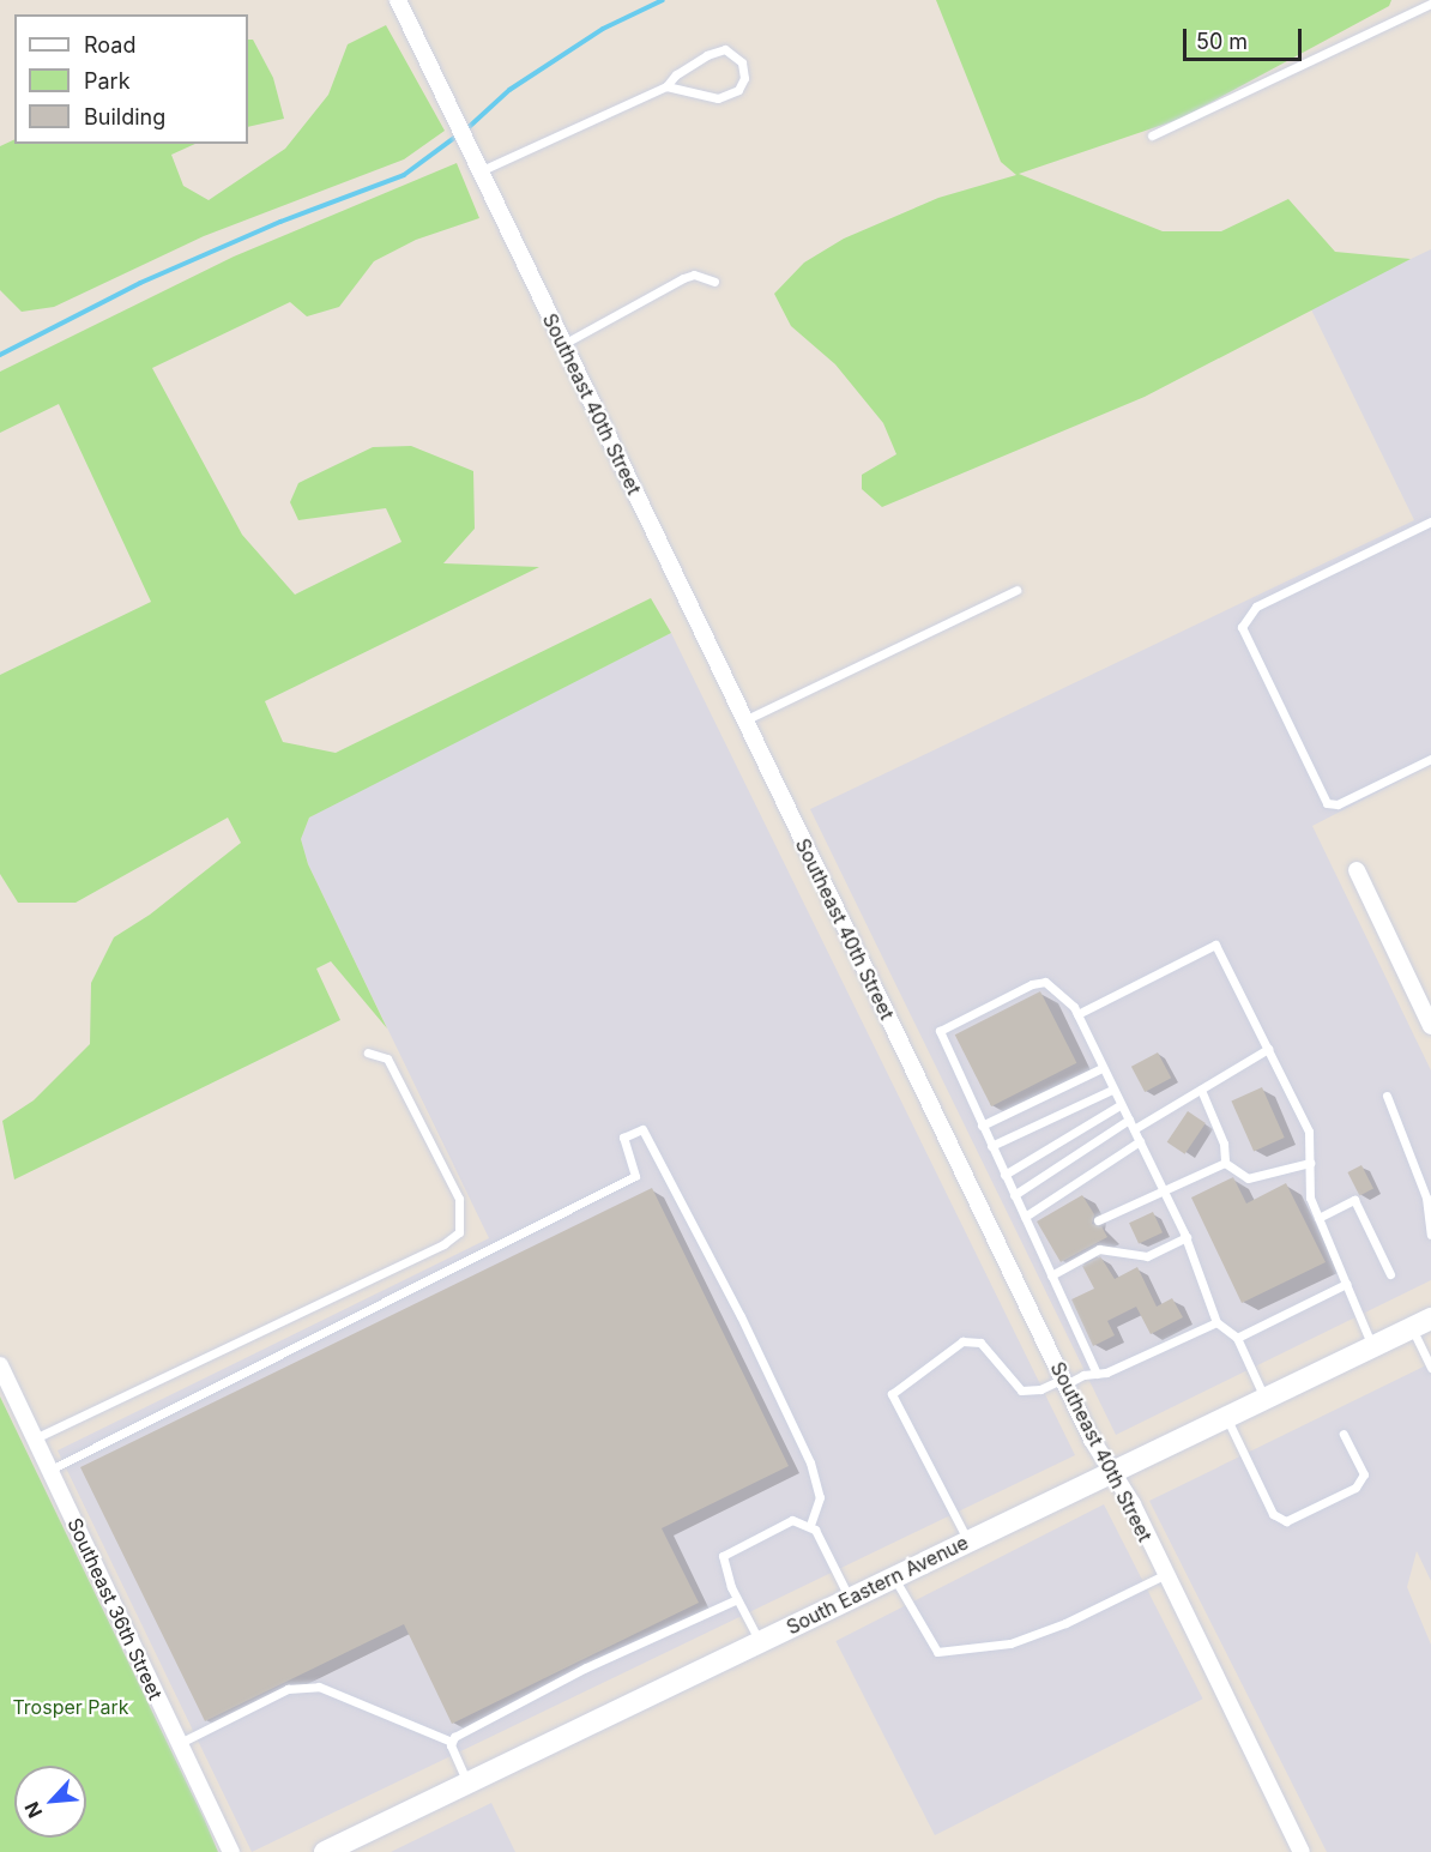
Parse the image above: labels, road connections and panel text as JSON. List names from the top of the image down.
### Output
{
  "streets": {
    "main road": ["South Eastern Avenue"],
    "street": ["Southeast 40th Street", "Southeast 36th Street"]
  },
  "crossings": [
    ["Southeast 40th Street", "South Eastern Avenue"]
  ],
  "parks": ["Trosper Park"],
  "legend": ["Road", "Park", "Building"],
  "scale_bar": "50 m",
  "north": "bottom left"
}
